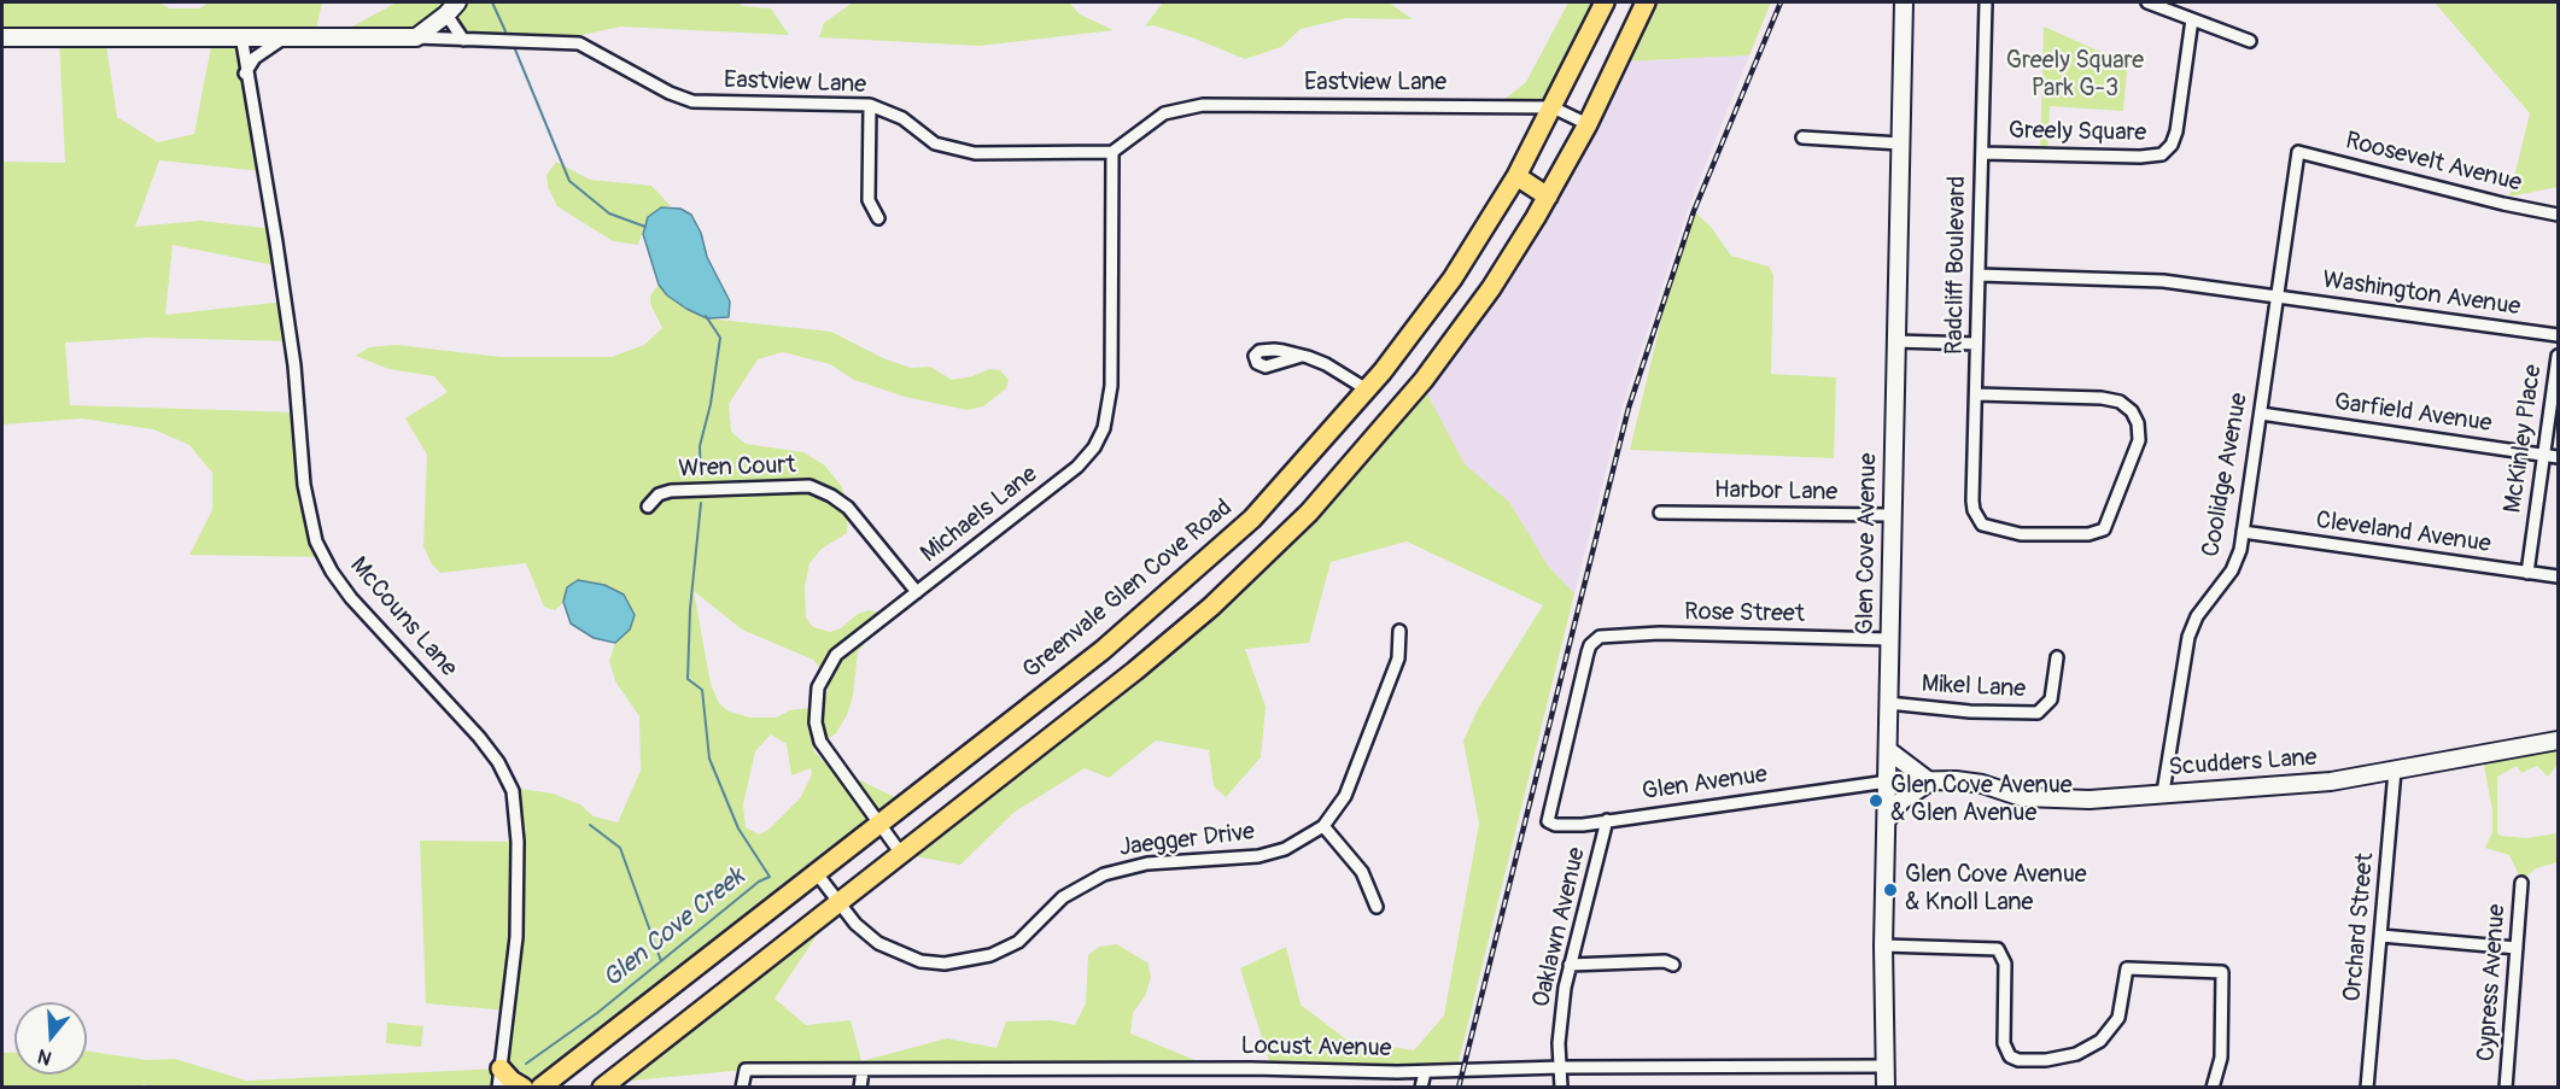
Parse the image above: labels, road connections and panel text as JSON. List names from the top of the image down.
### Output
{
  "streets": {
    "main road": ["Glen Cove Avenue", "Greenvale Glen Cove Road", "Scudders Lane"],
    "street": [
      "Eastview Lane",
      "Greely Square",
      "Roosevelt Avenue",
      "Radcliff Boulevard",
      "Washington Avenue",
      "Garfield Avenue",
      "McKinley Place",
      "Wren Court",
      "Coolidge Avenue",
      "Harbor Lane",
      "Michaels Lane",
      "Cleveland Avenue",
      "Rose Street",
      "McCouns Lane",
      "Mikel Lane",
      "Glen Avenue",
      "Jaegger Drive",
      "Oaklawn Avenue",
      "Orchard Street",
      "Cypress Avenue",
      "Locust Avenue"
    ]
  },
  "crossings": [
    ["Eastview Lane", "Michaels Lane"],
    ["Eastview Lane", "Greenvale Glen Cove Road"],
    ["Greely Square", "Radcliff Boulevard"],
    ["Roosevelt Avenue", "Coolidge Avenue"],
    ["Radcliff Boulevard", "Washington Avenue"],
    ["Washington Avenue", "Coolidge Avenue"],
    ["Garfield Avenue", "McKinley Place"],
    ["Garfield Avenue", "Coolidge Avenue"],
    ["McKinley Place", "Cleveland Avenue"],
    ["Wren Court", "Michaels Lane"],
    ["Coolidge Avenue", "Cleveland Avenue"],
    ["Coolidge Avenue", "Scudders Lane"],
    ["Harbor Lane", "Glen Cove Avenue"],
    ["Michaels Lane", "Greenvale Glen Cove Road"],
    ["Glen Cove Avenue", "Rose Street"],
    ["Glen Cove Avenue", "Mikel Lane"],
    ["Glen Cove Avenue", "Scudders Lane"],
    ["Glen Cove Avenue", "Glen Avenue"],
    ["Glen Cove Avenue", "Locust Avenue"],
    ["Greenvale Glen Cove Road", "Jaegger Drive"],
    ["Rose Street", "Glen Avenue"],
    ["Scudders Lane", "Glen Avenue"],
    ["Scudders Lane", "Orchard Street"],
    ["Glen Avenue", "Oaklawn Avenue"],
    ["Oaklawn Avenue", "Locust Avenue"]
  ],
  "water": ["Glen Cove Creek"],
  "parks": ["Greely Square Park G-3"],
  "places": ["Glen Cove Avenue & Glen Avenue", "Glen Cove Avenue & Knoll Lane"],
  "north": "bottom"
}
